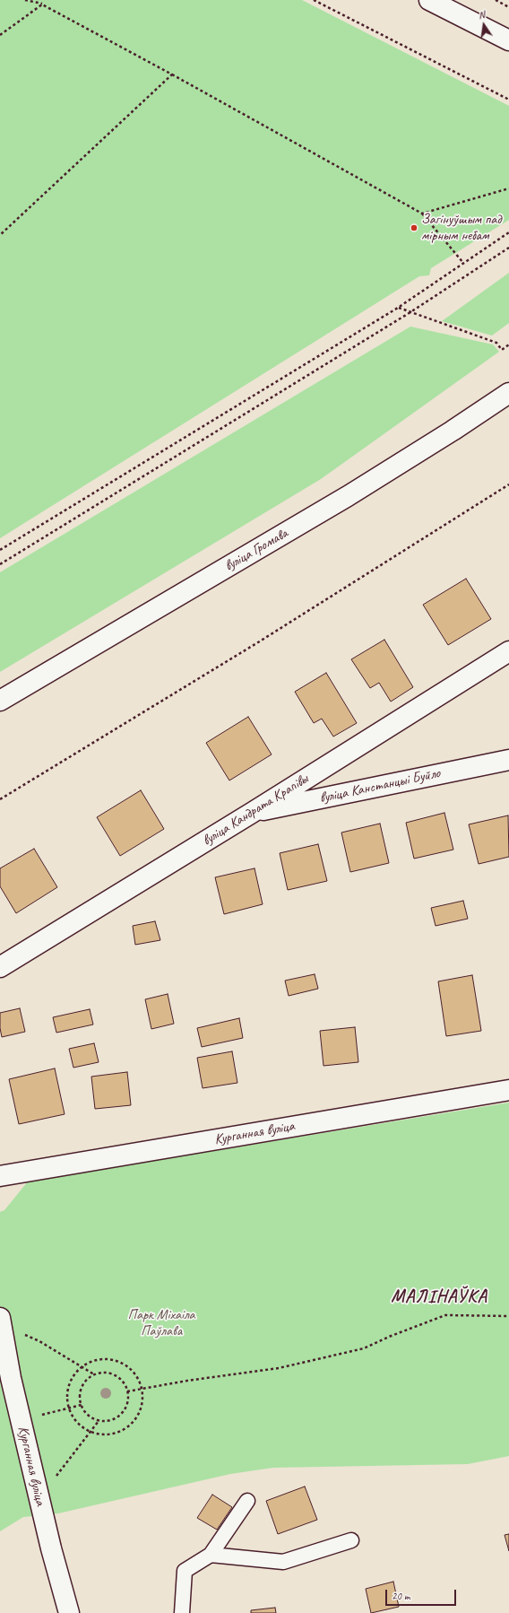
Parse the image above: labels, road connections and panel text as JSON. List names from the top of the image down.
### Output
{
  "streets": {
    "street": [
      "вуліца Громава",
      "вуліца Канстанцыі Буйло",
      "вуліца Кандрата Крапівы",
      "Курганная вуліца"
    ]
  },
  "crossings": [
    ["вуліца Канстанцыі Буйло", "вуліца Кандрата Крапівы"]
  ],
  "districts": ["МАЛІНАЎКА"],
  "parks": ["Парк Міхаіла Паўлава"],
  "places": ["Загінуўшым пад мірным небам"],
  "scale_bar": "20 m",
  "north": "top"
}
